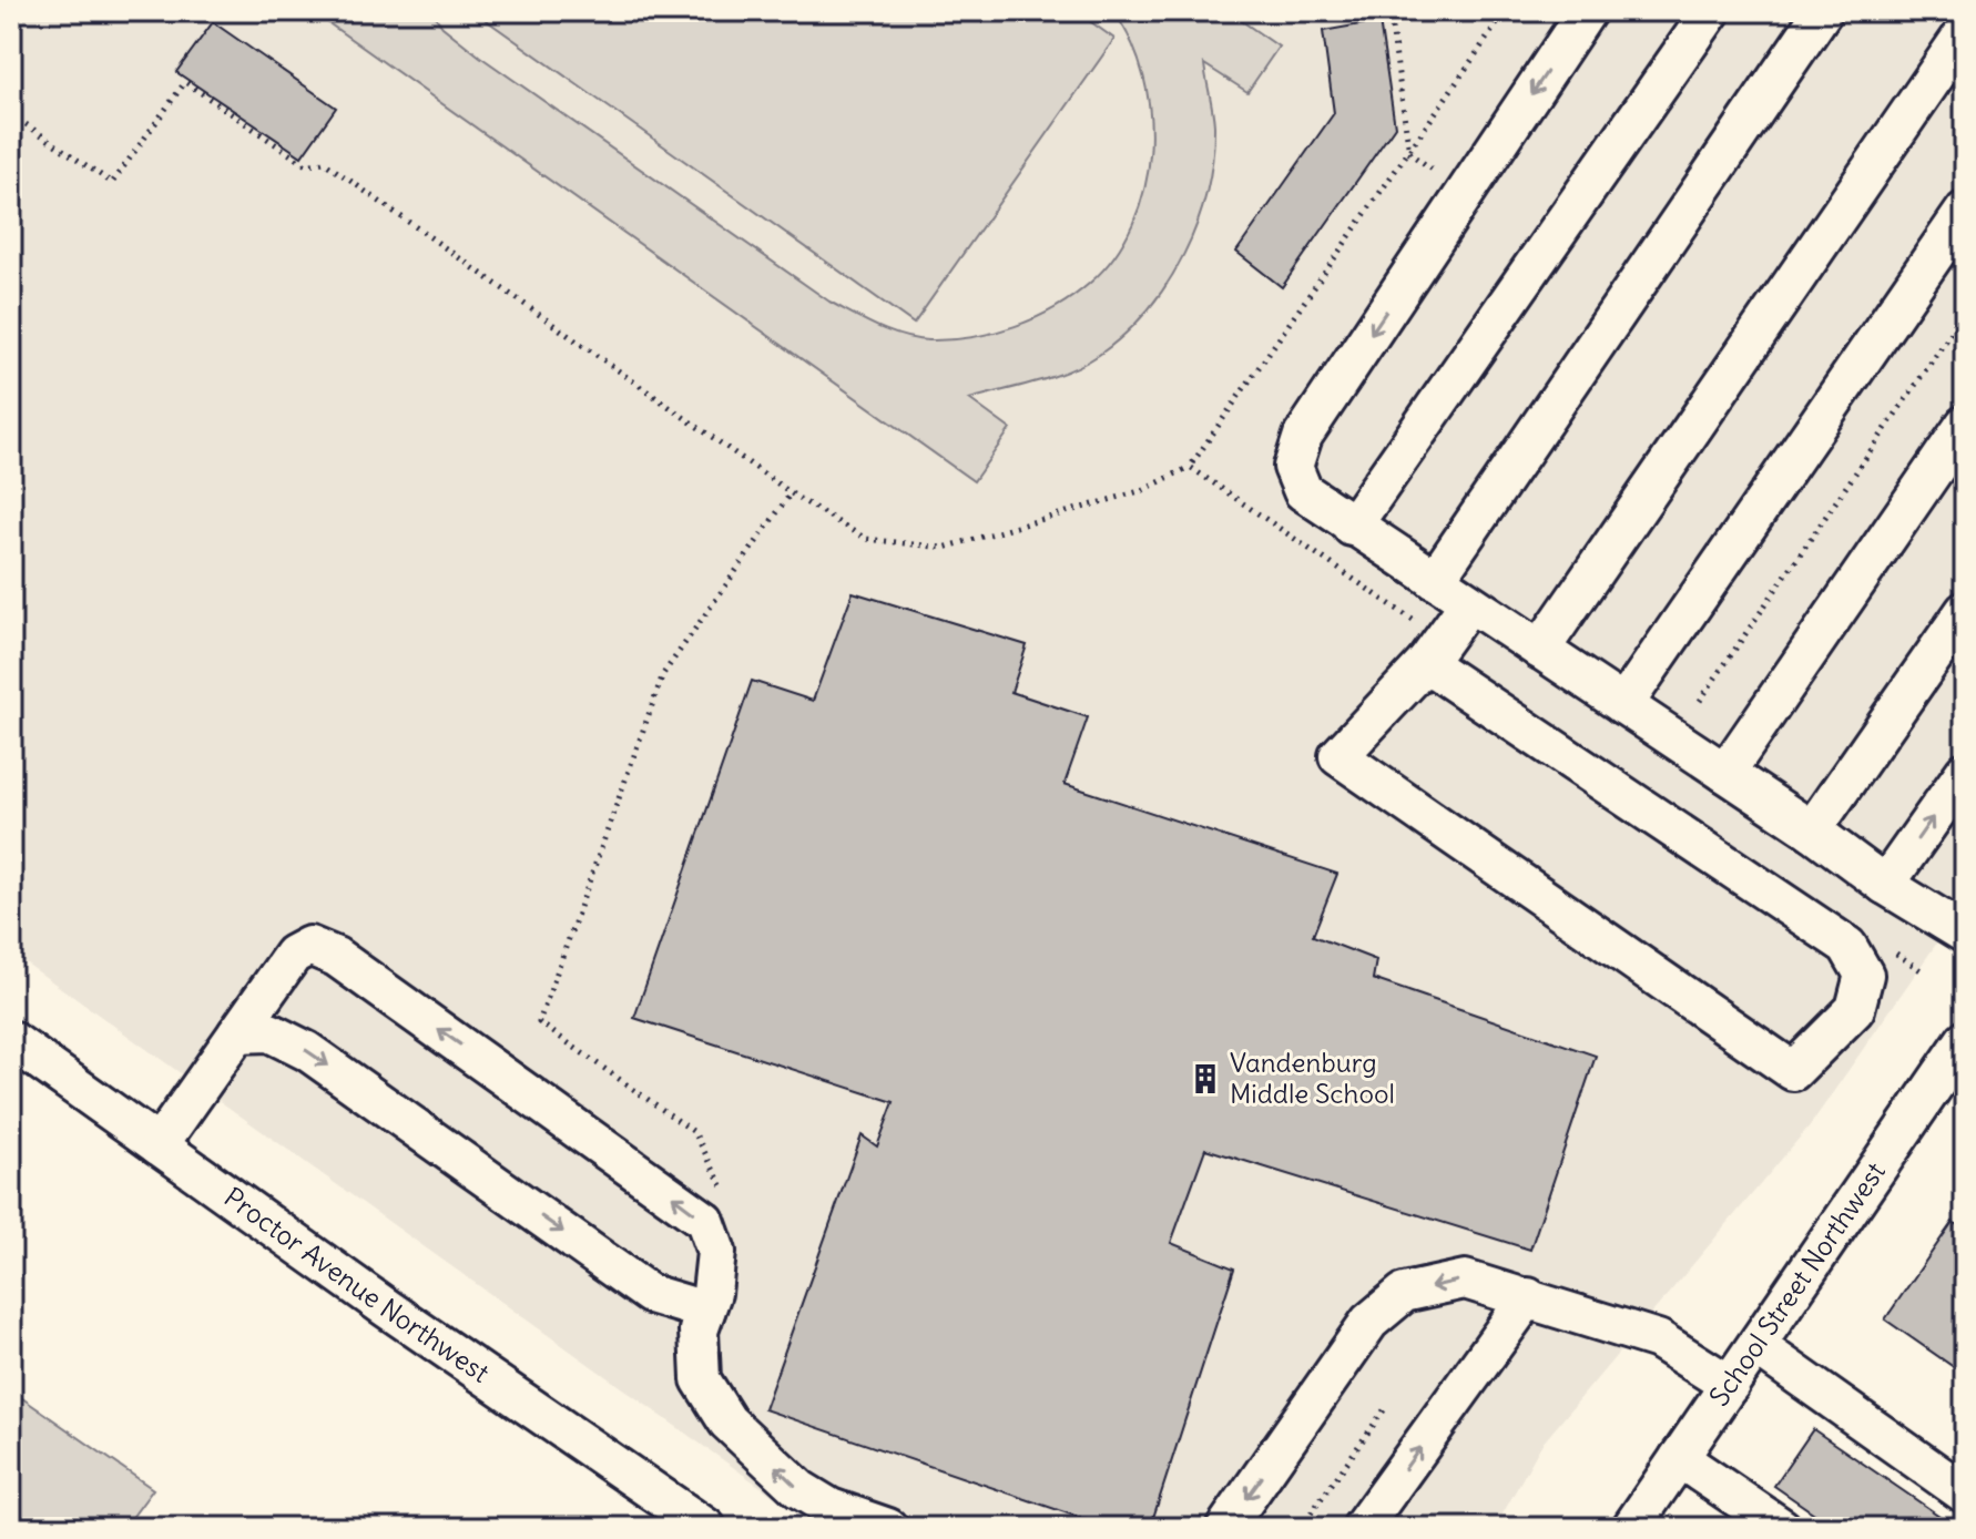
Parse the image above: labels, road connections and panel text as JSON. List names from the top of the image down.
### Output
{
  "streets": {
    "street": ["School Street Northwest", "Proctor Avenue Northwest"]
  },
  "places": {
    "building": ["Vandenburg Middle School"]
  }
}
